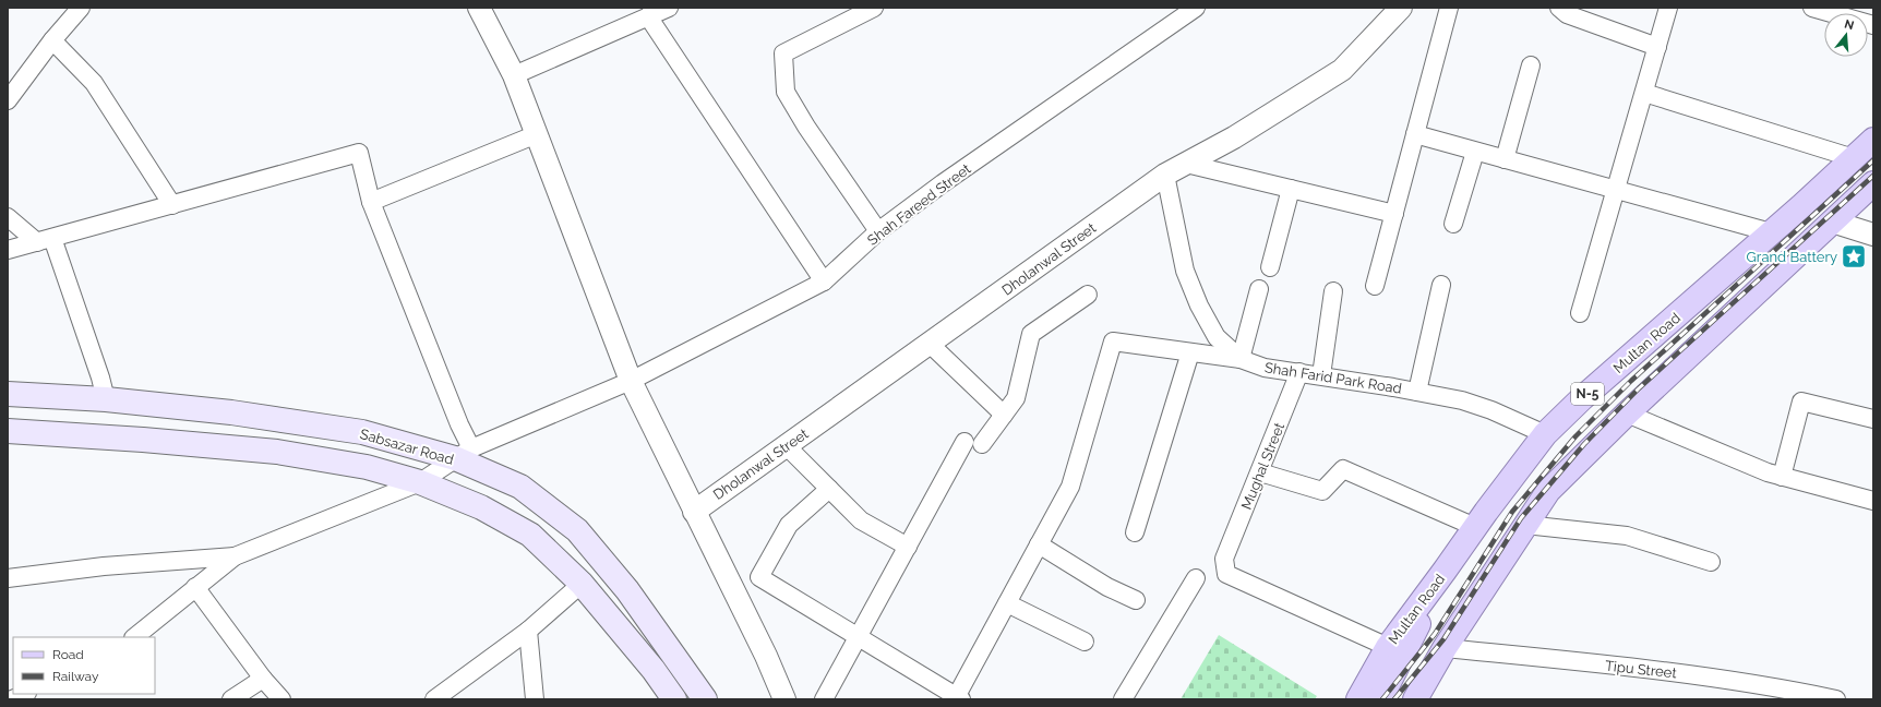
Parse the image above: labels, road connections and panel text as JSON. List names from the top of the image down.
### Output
{
  "streets": {
    "main road": ["Multan Road", "N-5", "Sabsazar Road"],
    "street": [
      "Shah Fareed Street",
      "Dholanwal Street",
      "Shah Farid Park Road",
      "Mughal Street",
      "Tipu Street"
    ]
  },
  "crossings": [
    ["Shah Fareed Street", "Sabsazar Road"],
    ["Dholanwal Street", "Shah Farid Park Road"],
    ["Multan Road", "Shah Farid Park Road"],
    ["Multan Road", "Mughal Street"],
    ["Shah Farid Park Road", "Mughal Street"]
  ],
  "places": {
    "place": ["Grand Battery"]
  },
  "legend": ["Road", "Railway"],
  "north": "top"
}
